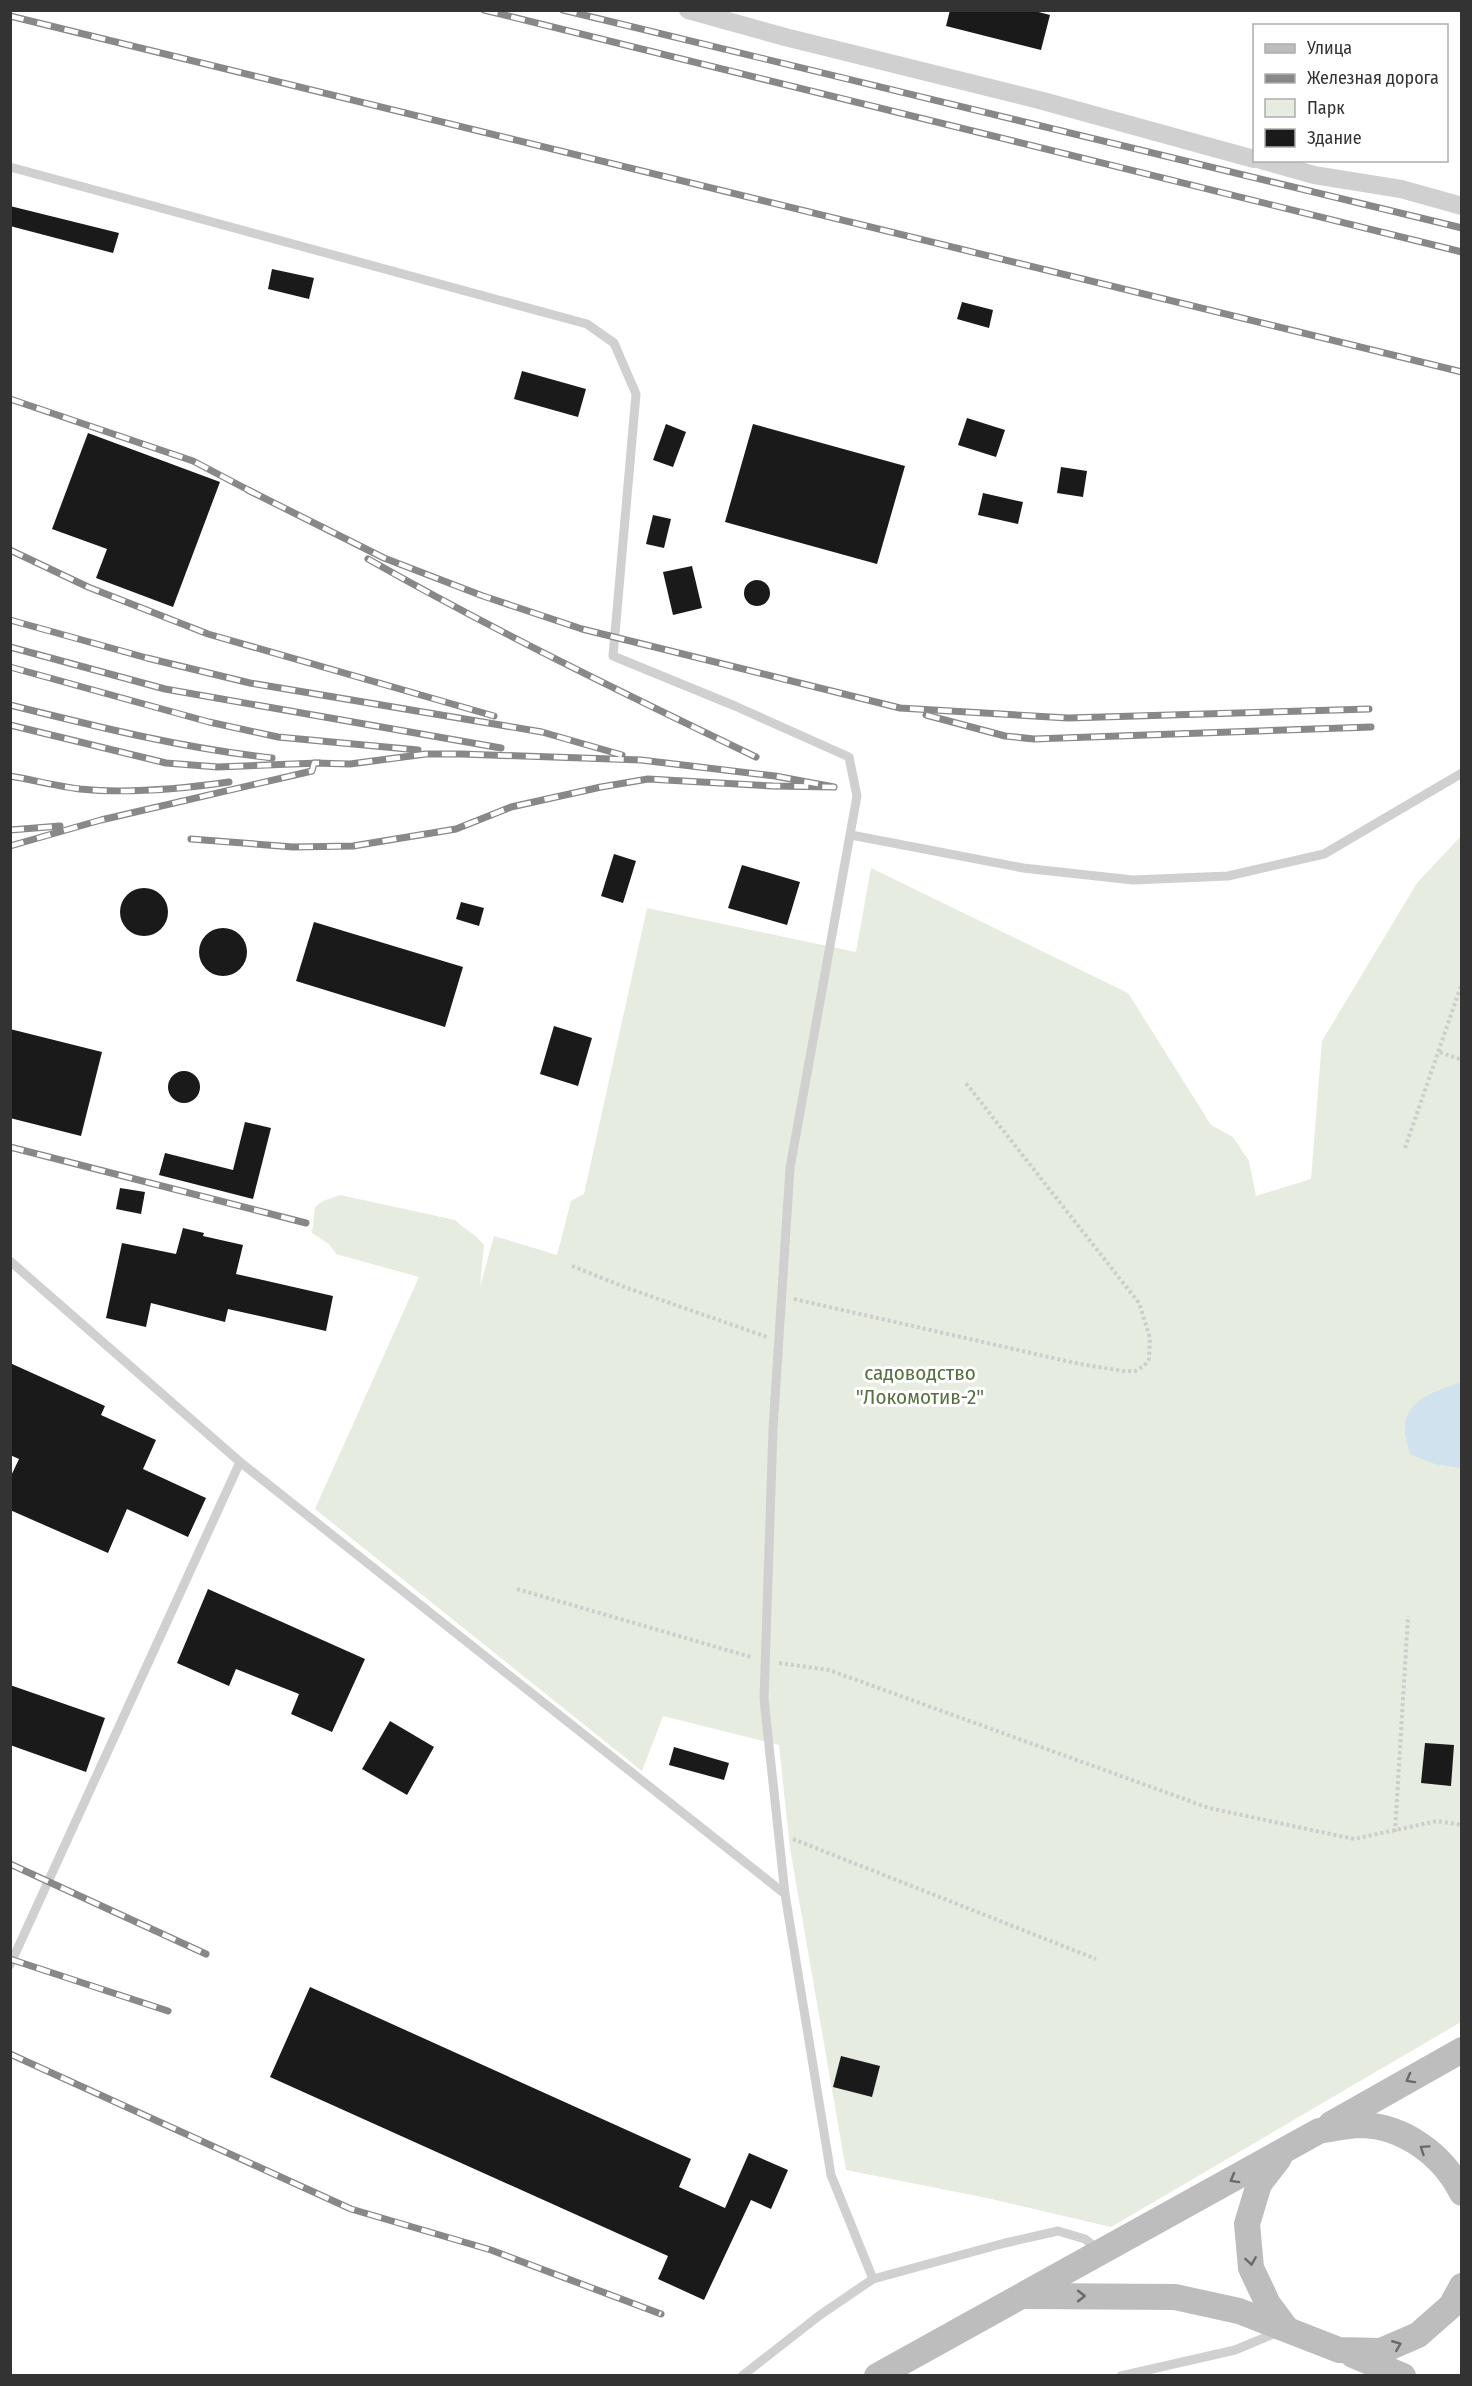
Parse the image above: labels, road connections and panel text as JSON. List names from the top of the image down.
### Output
{
  "parks": ["садоводство \"Локомотив-2\""],
  "legend": [
    "Улица",
    "Железная дорога",
    "Парк",
    "Здание"
  ]
}
